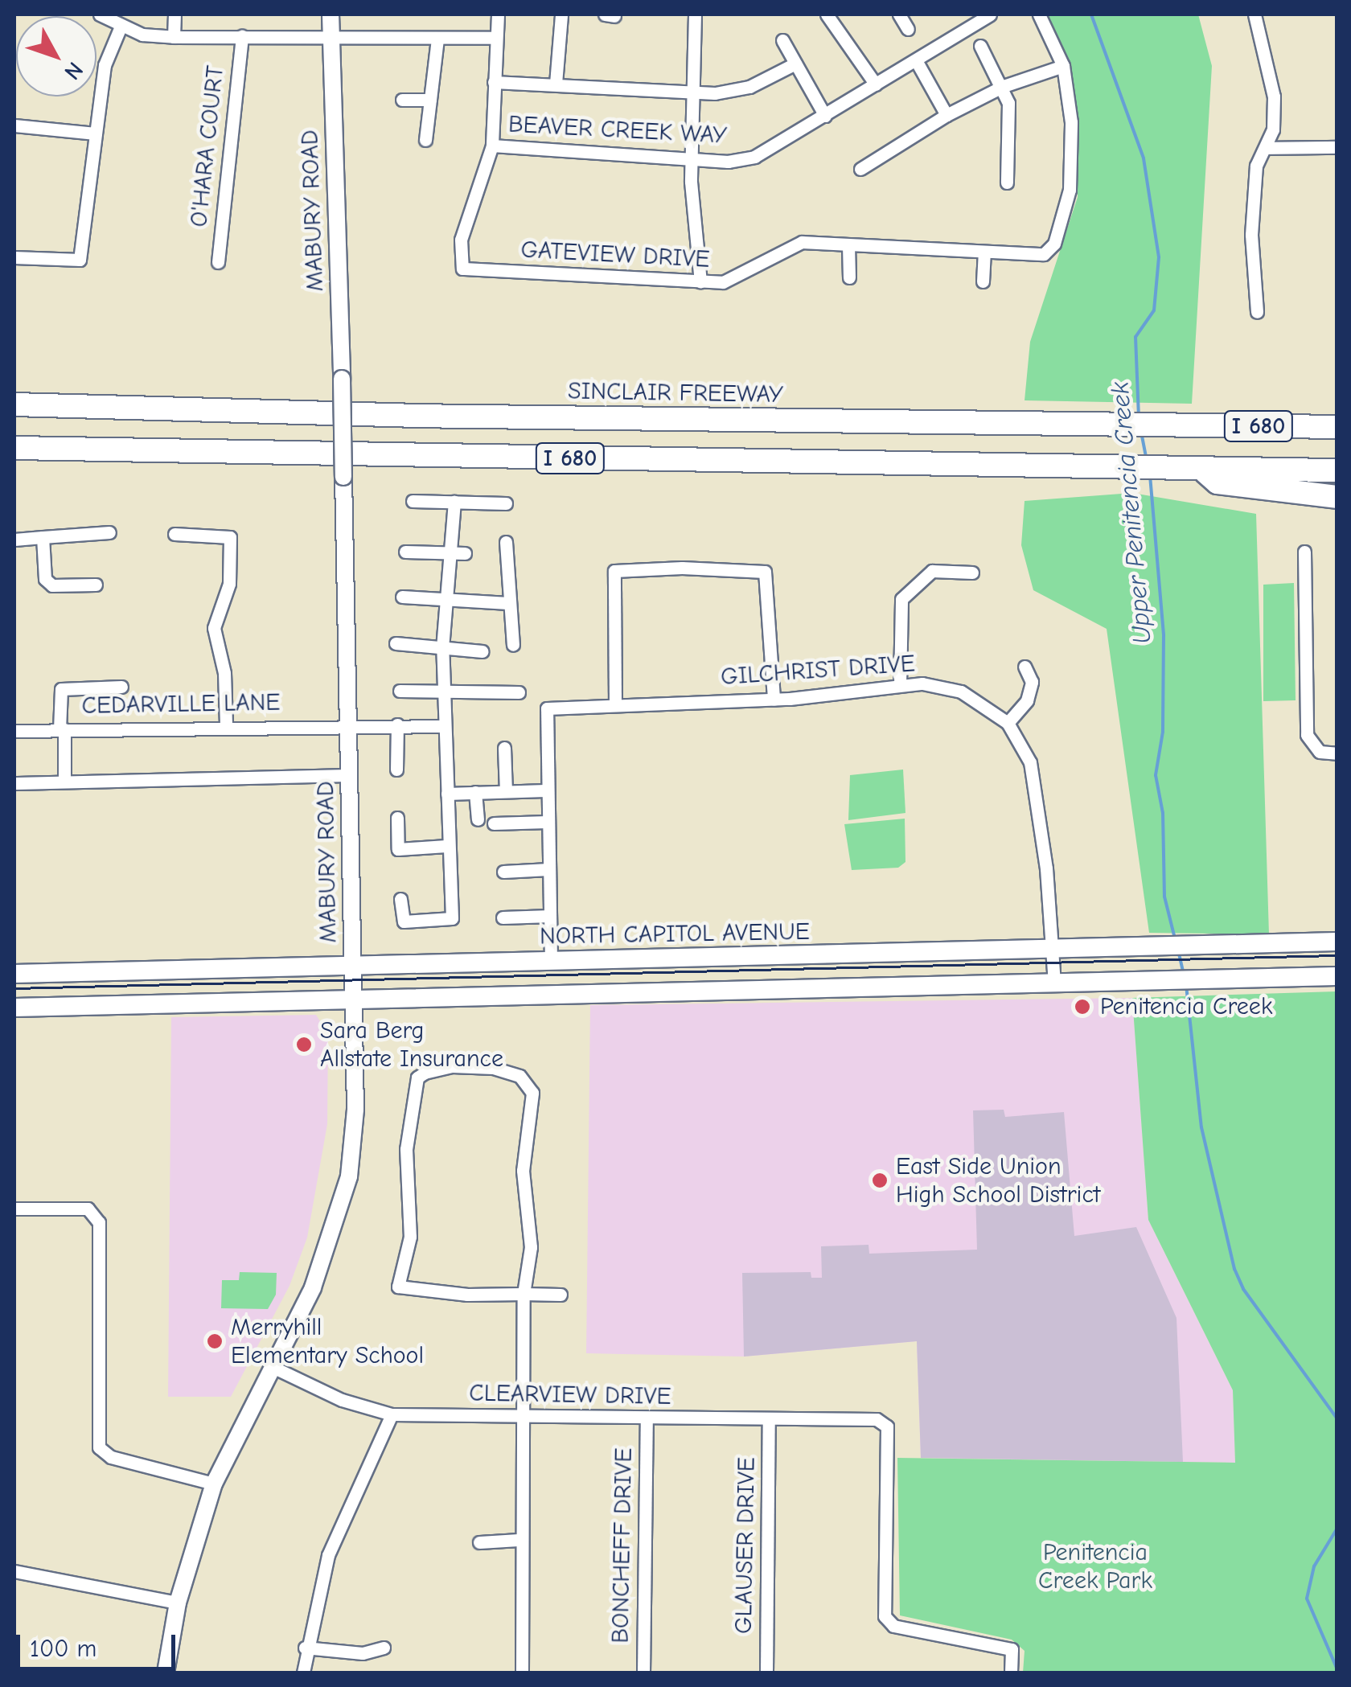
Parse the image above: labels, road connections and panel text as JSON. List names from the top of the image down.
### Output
{
  "streets": {
    "highway": ["SINCLAIR FREEWAY", "I 680"],
    "main road": ["MABURY ROAD", "NORTH CAPITOL AVENUE"],
    "street": [
      "BEAVER CREEK WAY",
      "O'HARA COURT",
      "GATEVIEW DRIVE",
      "GILCHRIST DRIVE",
      "CEDARVILLE LANE",
      "CLEARVIEW DRIVE",
      "BONCHEFF DRIVE",
      "GLAUSER DRIVE"
    ]
  },
  "crossings": [
    ["BEAVER CREEK WAY", "GATEVIEW DRIVE"],
    ["MABURY ROAD", "CEDARVILLE LANE"],
    ["MABURY ROAD", "NORTH CAPITOL AVENUE"],
    ["MABURY ROAD", "CLEARVIEW DRIVE"],
    ["GILCHRIST DRIVE", "NORTH CAPITOL AVENUE"],
    ["CLEARVIEW DRIVE", "BONCHEFF DRIVE"],
    ["CLEARVIEW DRIVE", "GLAUSER DRIVE"]
  ],
  "water": ["Upper Penitencia Creek"],
  "parks": ["Penitencia Creek Park"],
  "places": [
    "Penitencia Creek",
    "Sara Berg Allstate Insurance",
    "East Side Union High School District",
    "Merryhill Elementary School"
  ],
  "scale_bar": "100 m",
  "north": "bottom right"
}
